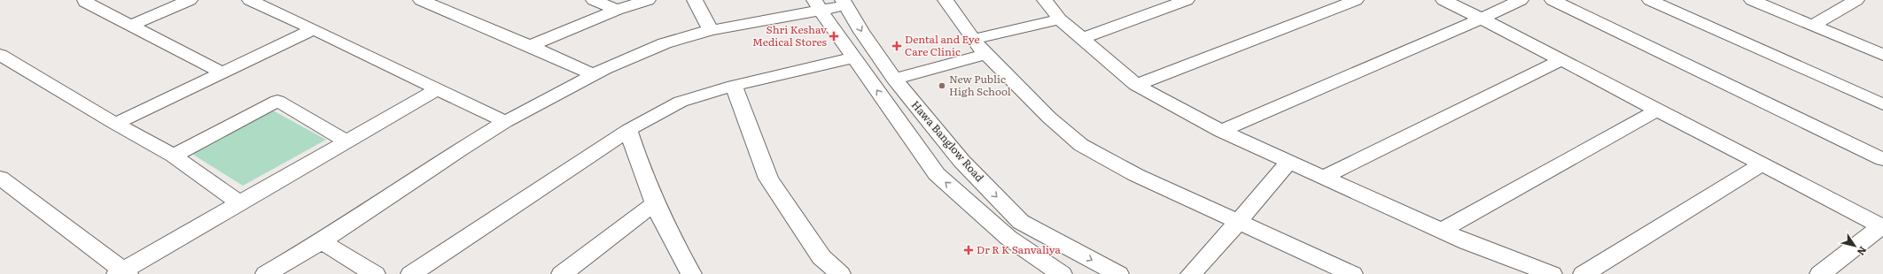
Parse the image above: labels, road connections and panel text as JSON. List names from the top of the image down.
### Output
{
  "streets": {
    "street": ["Hawa Banglow Road"]
  },
  "places": {
    "health": ["Shri Keshav Medical Stores", "Dental and Eye Care Clinic", "Dr R K Sanvaliya"],
    "other": ["New Public High School"]
  },
  "north": "bottom right"
}
